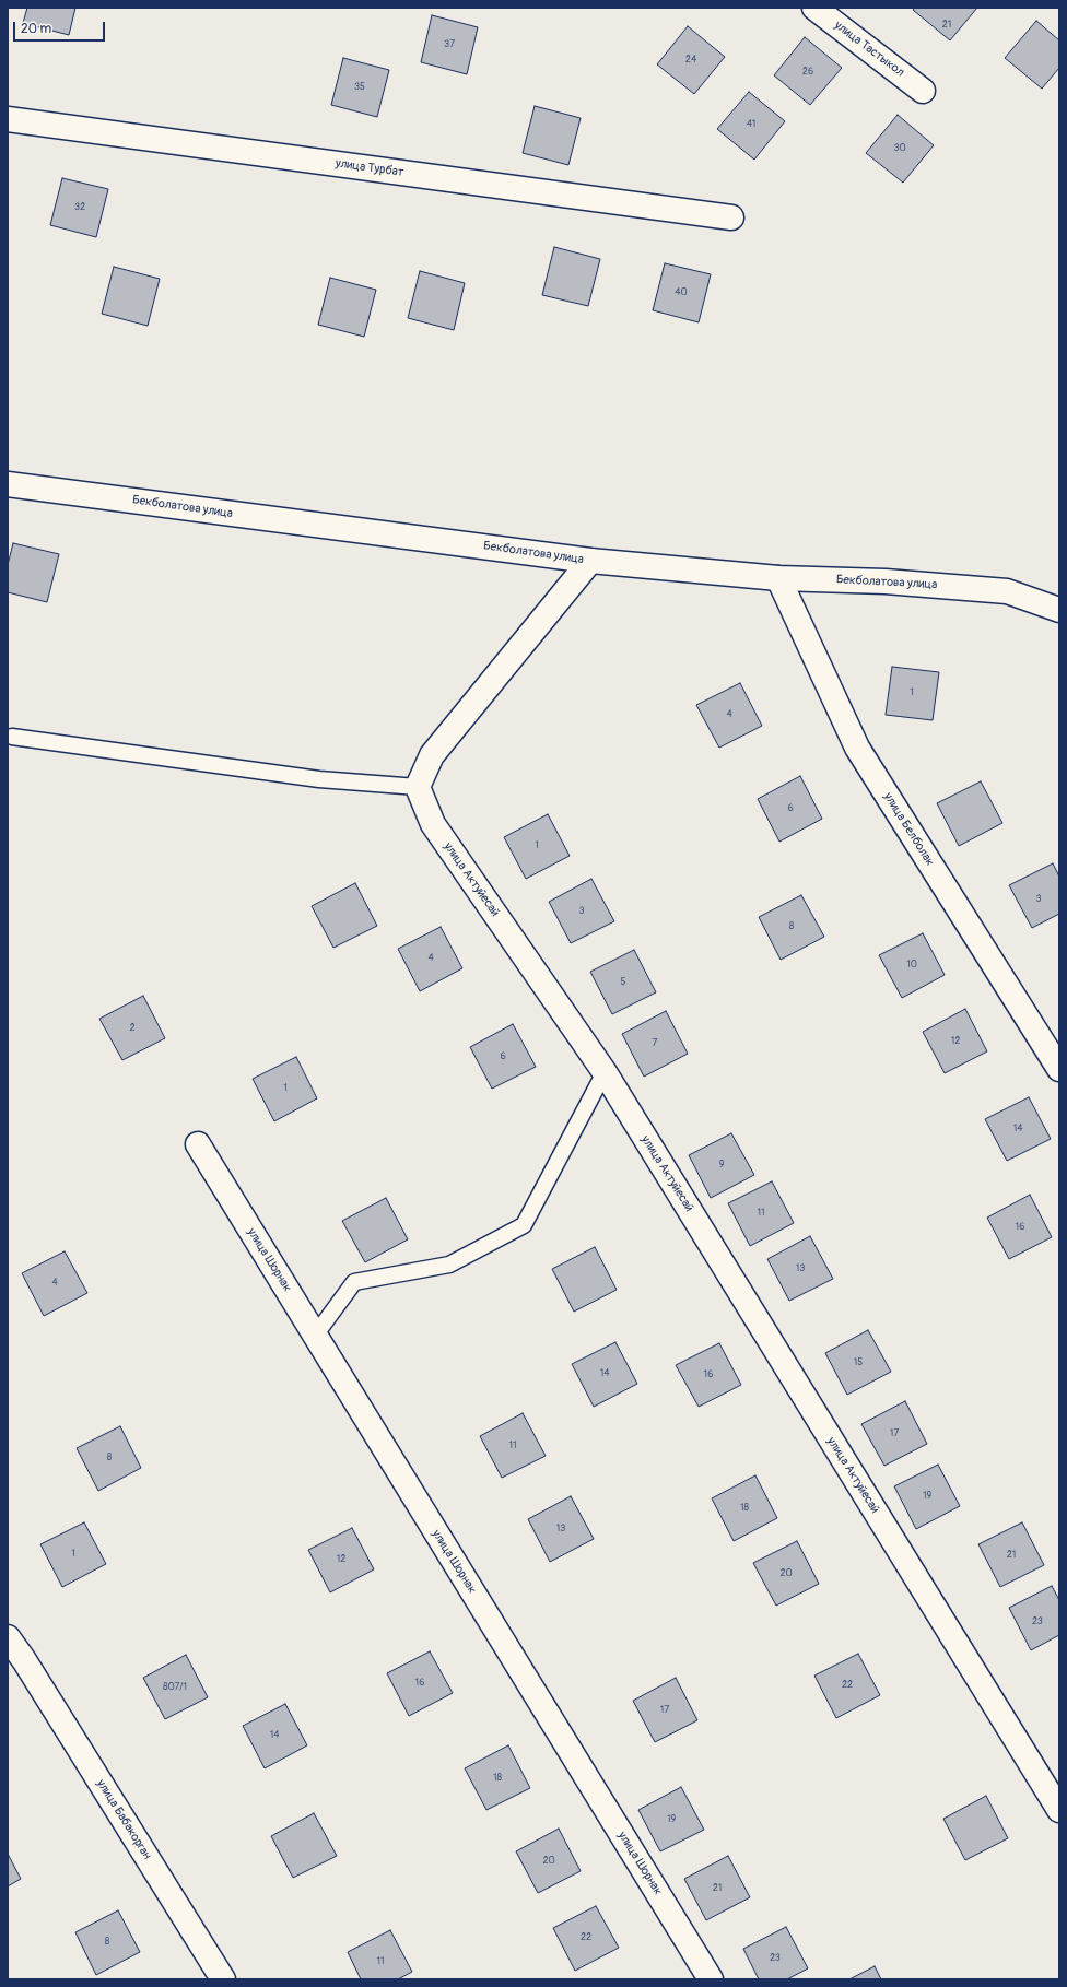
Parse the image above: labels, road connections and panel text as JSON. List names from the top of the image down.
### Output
{
  "streets": {
    "street": [
      "улица Тастыкол",
      "улица Турбат",
      "Бекболатова улица",
      "улица Белболак",
      "улица Актуйесай",
      "улица Шорнак",
      "улица Бабакорган"
    ]
  },
  "crossings": [
    ["Бекболатова улица", "улица Белболак"]
  ],
  "house_numbers": [
    "21",
    "37",
    "24",
    "26",
    "35",
    "41",
    "30",
    "32",
    "40",
    "1",
    "4",
    "6",
    "1",
    "3",
    "3",
    "8",
    "4",
    "10",
    "5",
    "2",
    "12",
    "7",
    "6",
    "1",
    "14",
    "9",
    "11",
    "16",
    "13",
    "4",
    "15",
    "14",
    "16",
    "17",
    "11",
    "8",
    "19",
    "18",
    "13",
    "1",
    "21",
    "12",
    "20",
    "23",
    "16",
    "22",
    "807/1",
    "17",
    "14",
    "18",
    "19",
    "20",
    "21",
    "22",
    "8",
    "23",
    "11"
  ],
  "scale_bar": "20 m"
}
